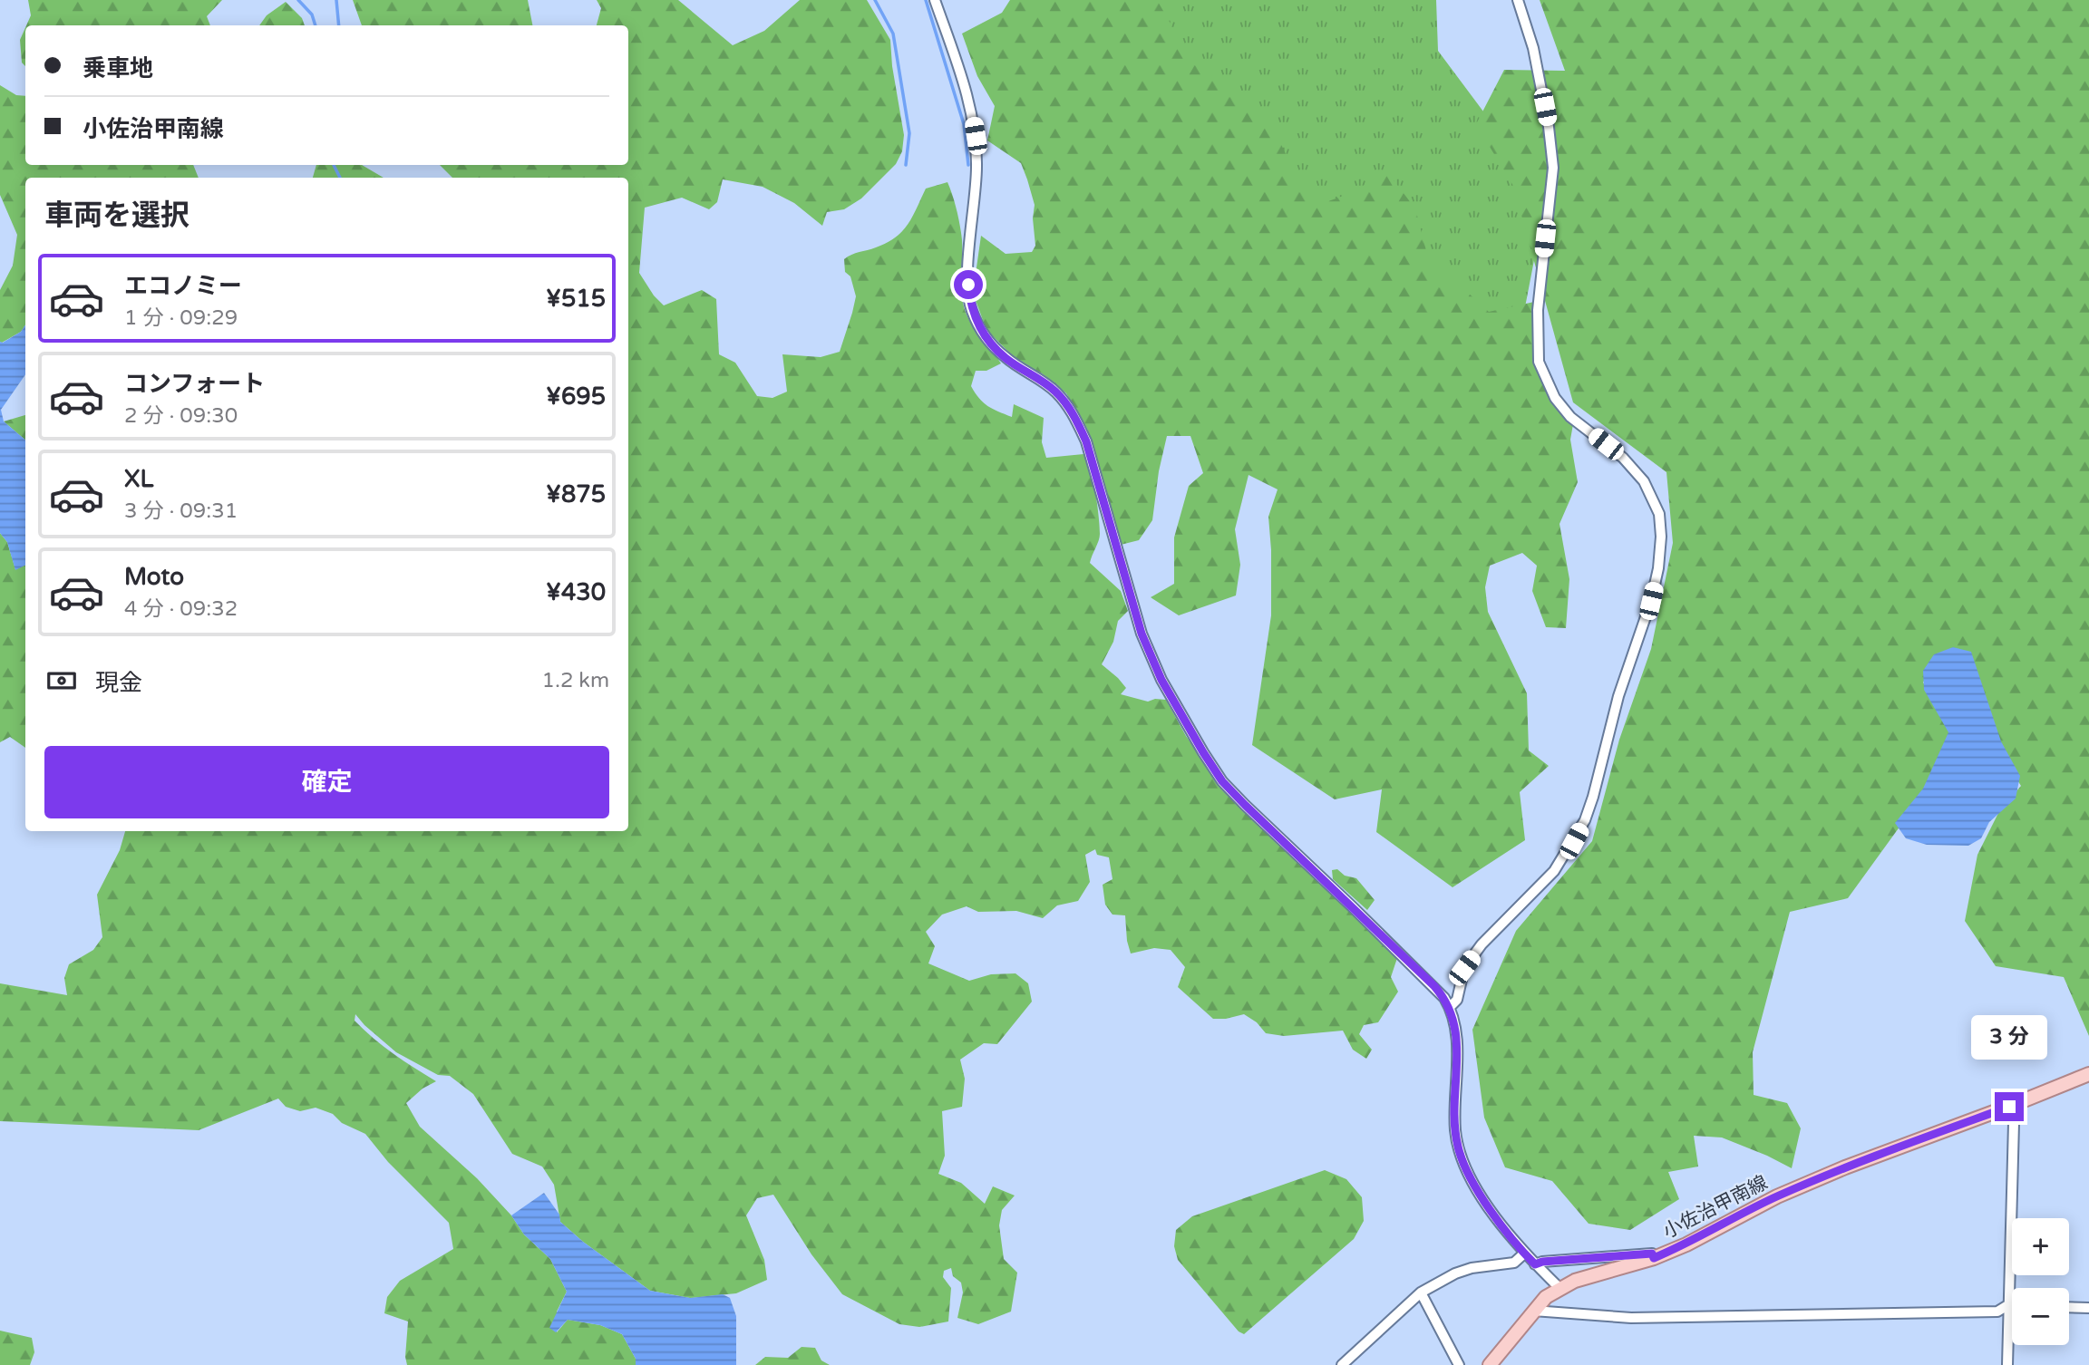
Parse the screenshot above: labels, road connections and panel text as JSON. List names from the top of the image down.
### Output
{
  "streets": {
    "main road": ["小佐治甲南線"]
  },
  "page": {
    "banner": ["乗車地", "小佐治甲南線"],
    "heading": "車両を選択",
    "list": [
      {
        "name": "エコノミー",
        "note": "1 分 · 09:29",
        "value": "¥515"
      },
      {
        "name": "コンフォート",
        "note": "2 分 · 09:30",
        "value": "¥695"
      },
      {
        "name": "XL",
        "note": "3 分 · 09:31",
        "value": "¥875"
      },
      {
        "name": "Moto",
        "note": "4 分 · 09:32",
        "value": "¥430"
      }
    ],
    "pay": ["現金", "1.2 km"],
    "buttons": "確定",
    "bubble": "3 分",
    "map_buttons": ["+", "−"]
  }
}
